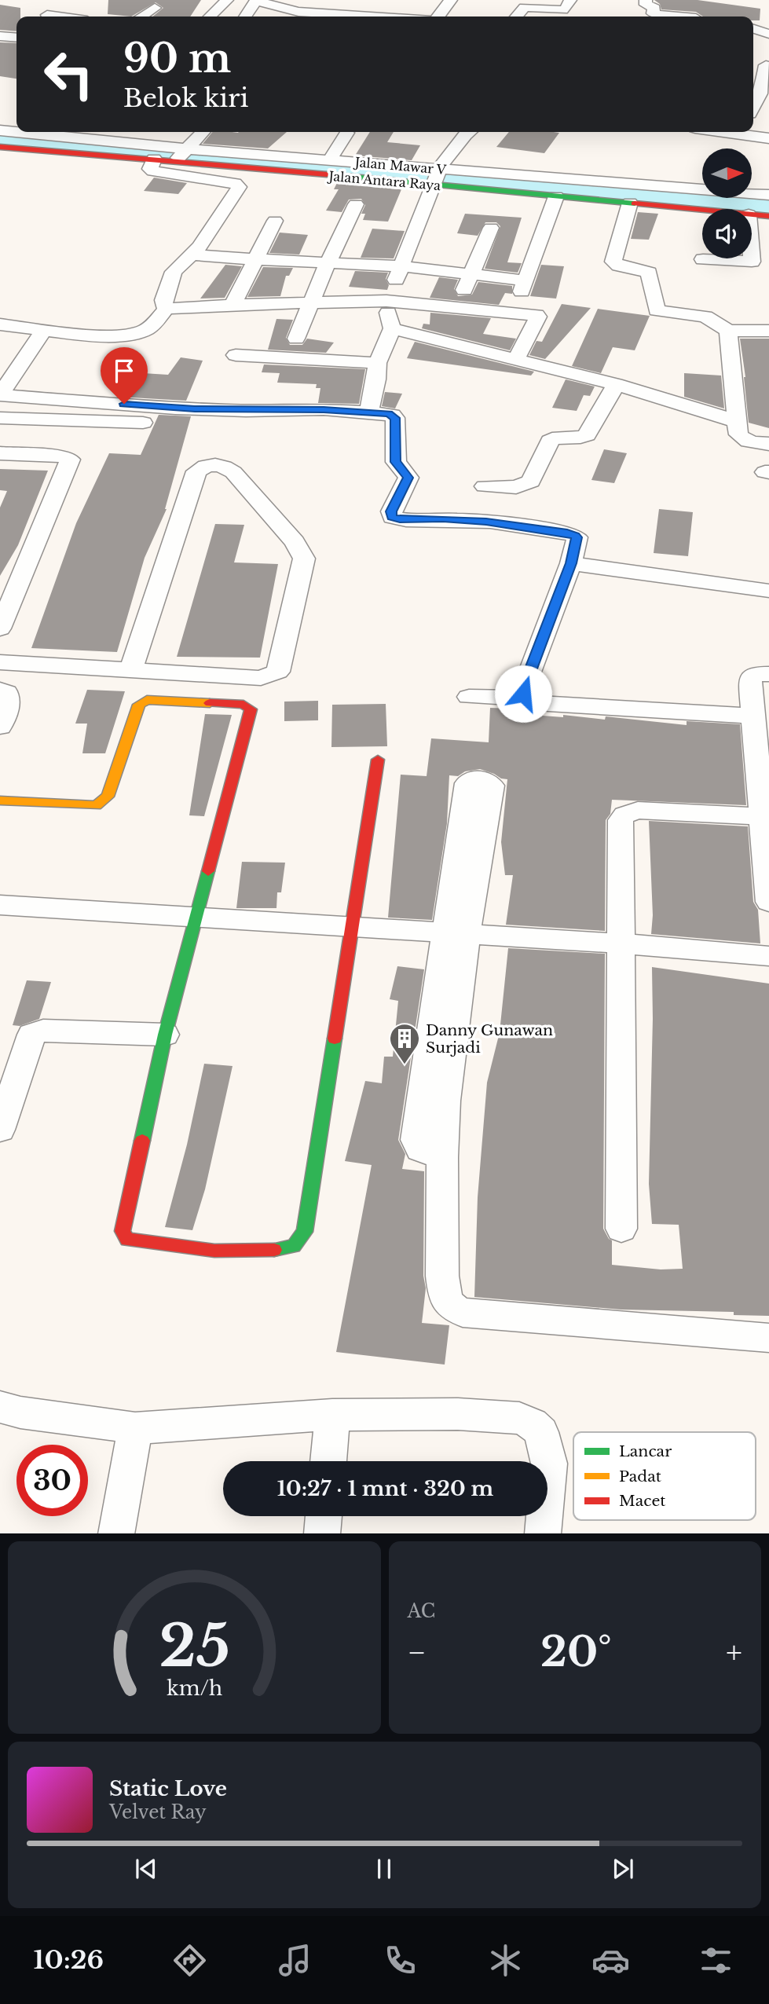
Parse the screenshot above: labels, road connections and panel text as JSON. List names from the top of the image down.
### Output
{
  "streets": {
    "street": ["Jalan Mawar V", "Jalan Antara Raya"]
  },
  "crossings": [
    ["Jalan Mawar V", "Jalan Antara Raya"]
  ],
  "places": {
    "building": ["Danny Gunawan Surjadi"]
  },
  "legend": ["Lancar", "Padat", "Macet"],
  "north": "right",
  "page": {
    "turn": ["90 m", "Belok kiri"],
    "limit": "30",
    "trip": "10:27 · 1 mnt · 320 m",
    "tile": "AC",
    "heat": ["−", "20°", "+"],
    "song": ["Static Love", "Velvet Ray"],
    "tabs": "10:26",
    "gauge": ["25", "km/h"]
  }
}
